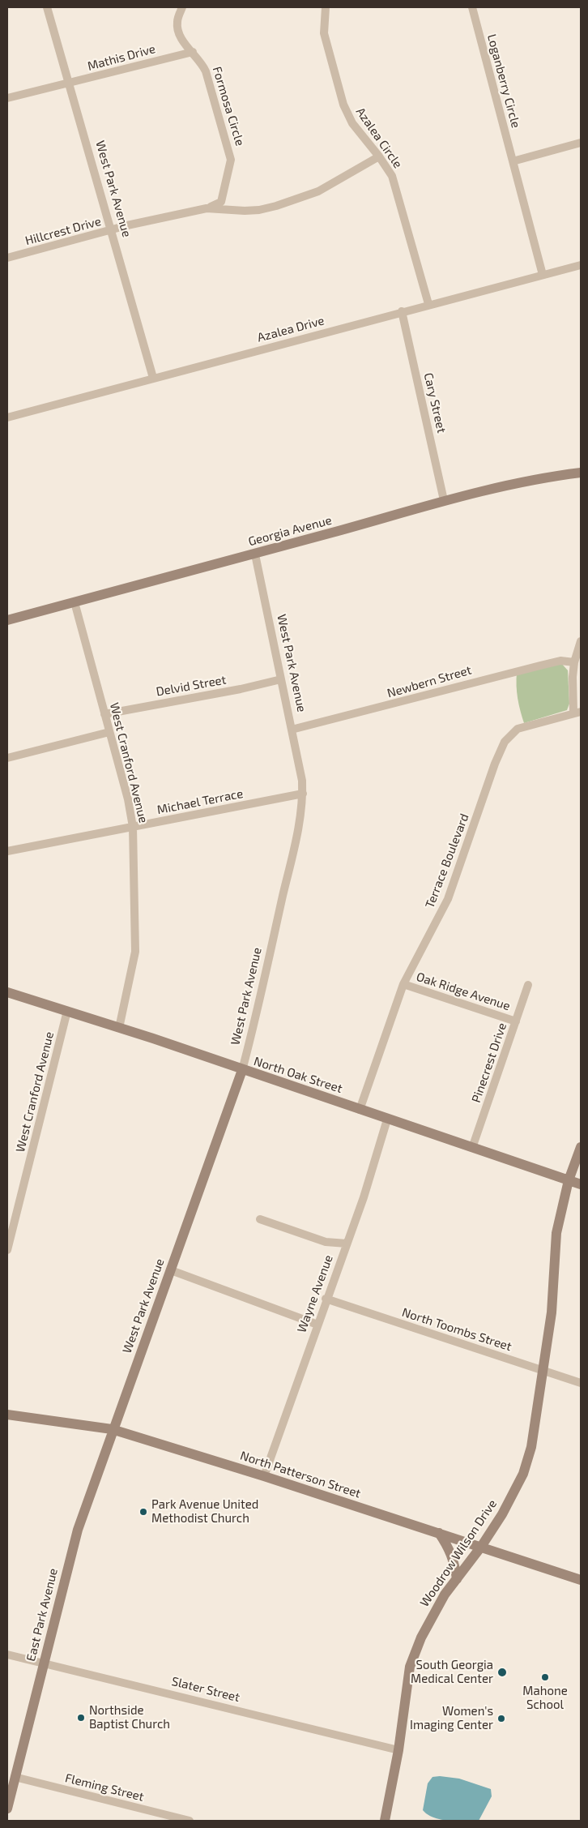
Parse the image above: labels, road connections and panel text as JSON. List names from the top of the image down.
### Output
{
  "streets": {
    "main road": [
      "West Park Avenue",
      "Georgia Avenue",
      "North Oak Street",
      "North Patterson Street",
      "Woodrow Wilson Drive",
      "East Park Avenue"
    ],
    "street": [
      "Mathis Drive",
      "Loganberry Circle",
      "Formosa Circle",
      "Azalea Circle",
      "Hillcrest Drive",
      "Azalea Drive",
      "Cary Street",
      "Newbern Street",
      "Delvid Street",
      "West Cranford Avenue",
      "Michael Terrace",
      "Terrace Boulevard",
      "Oak Ridge Avenue",
      "Pinecrest Drive",
      "Wayne Avenue",
      "North Toombs Street",
      "Slater Street",
      "Fleming Street"
    ]
  },
  "crossings": [
    ["Mathis Drive", "Formosa Circle"],
    ["Mathis Drive", "West Park Avenue"],
    ["Loganberry Circle", "Azalea Drive"],
    ["Formosa Circle", "Hillcrest Drive"],
    ["Azalea Circle", "Hillcrest Drive"],
    ["Azalea Circle", "Azalea Drive"],
    ["West Park Avenue", "Hillcrest Drive"],
    ["West Park Avenue", "Azalea Drive"],
    ["West Park Avenue", "Georgia Avenue"],
    ["West Park Avenue", "Newbern Street"],
    ["West Park Avenue", "Delvid Street"],
    ["West Park Avenue", "Michael Terrace"],
    ["West Park Avenue", "North Oak Street"],
    ["West Park Avenue", "North Patterson Street"],
    ["West Park Avenue", "East Park Avenue"],
    ["Azalea Drive", "Cary Street"],
    ["Cary Street", "Georgia Avenue"],
    ["Georgia Avenue", "West Cranford Avenue"],
    ["Delvid Street", "West Cranford Avenue"],
    ["West Cranford Avenue", "Michael Terrace"],
    ["West Cranford Avenue", "North Oak Street"],
    ["Terrace Boulevard", "Oak Ridge Avenue"],
    ["Terrace Boulevard", "North Oak Street"],
    ["Oak Ridge Avenue", "Pinecrest Drive"],
    ["Pinecrest Drive", "North Oak Street"],
    ["North Oak Street", "Wayne Avenue"],
    ["North Oak Street", "Woodrow Wilson Drive"],
    ["Wayne Avenue", "North Toombs Street"],
    ["Wayne Avenue", "North Patterson Street"],
    ["North Toombs Street", "Woodrow Wilson Drive"],
    ["North Patterson Street", "Woodrow Wilson Drive"],
    ["North Patterson Street", "East Park Avenue"],
    ["Woodrow Wilson Drive", "Slater Street"],
    ["East Park Avenue", "Slater Street"],
    ["East Park Avenue", "Fleming Street"]
  ],
  "places": [
    "Park Avenue United Methodist Church",
    "South Georgia Medical Center",
    "Mahone School",
    "Northside Baptist Church",
    "Women's Imaging Center"
  ]
}
